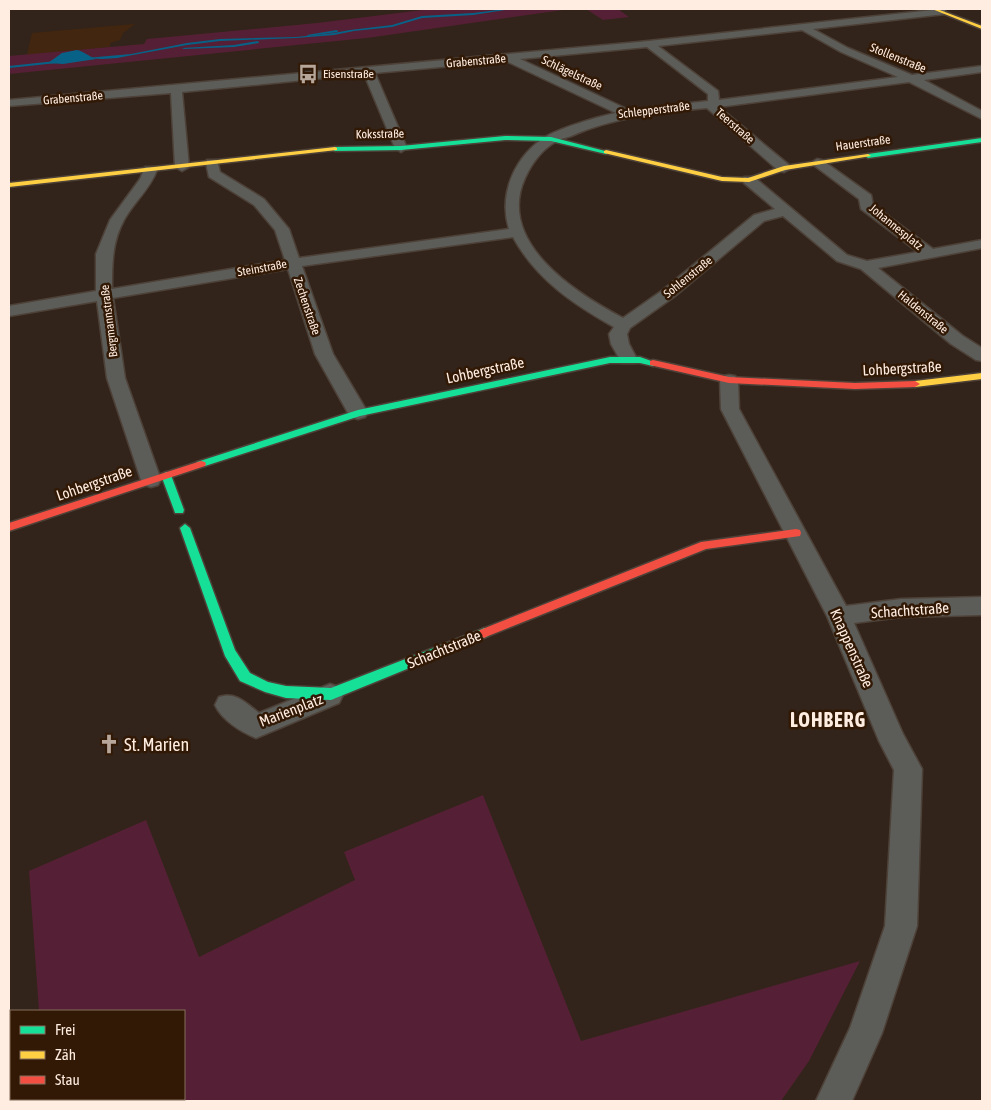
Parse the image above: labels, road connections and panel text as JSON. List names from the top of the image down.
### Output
{
  "streets": {
    "street": [
      "Stollenstraße",
      "Grabenstraße",
      "Schlägelstraße",
      "Schlepperstraße",
      "Teerstraße",
      "Koksstraße",
      "Hauerstraße",
      "Johannesplatz",
      "Steinstraße",
      "Sohlenstraße",
      "Zechenstraße",
      "Haldenstraße",
      "Bergmannstraße",
      "Lohbergstraße",
      "Schachtstraße",
      "Knappenstraße",
      "Marienplatz"
    ]
  },
  "crossings": [
    ["Stollenstraße", "Grabenstraße"],
    ["Stollenstraße", "Schlepperstraße"],
    ["Grabenstraße", "Schlägelstraße"],
    ["Grabenstraße", "Teerstraße"],
    ["Schlägelstraße", "Schlepperstraße"],
    ["Schlepperstraße", "Teerstraße"],
    ["Schlepperstraße", "Koksstraße"],
    ["Schlepperstraße", "Steinstraße"],
    ["Schlepperstraße", "Sohlenstraße"],
    ["Teerstraße", "Hauerstraße"],
    ["Koksstraße", "Hauerstraße"],
    ["Koksstraße", "Zechenstraße"],
    ["Koksstraße", "Bergmannstraße"],
    ["Hauerstraße", "Johannesplatz"],
    ["Johannesplatz", "Haldenstraße"],
    ["Steinstraße", "Zechenstraße"],
    ["Steinstraße", "Bergmannstraße"],
    ["Zechenstraße", "Lohbergstraße"],
    ["Bergmannstraße", "Lohbergstraße"],
    ["Lohbergstraße", "Knappenstraße"],
    ["Schachtstraße", "Knappenstraße"],
    ["Schachtstraße", "Marienplatz"]
  ],
  "districts": ["LOHBERG"],
  "places": {
    "bus stop": ["Eisenstraße"],
    "church": ["St. Marien"]
  },
  "legend": ["Frei", "Zäh", "Stau"]
}
